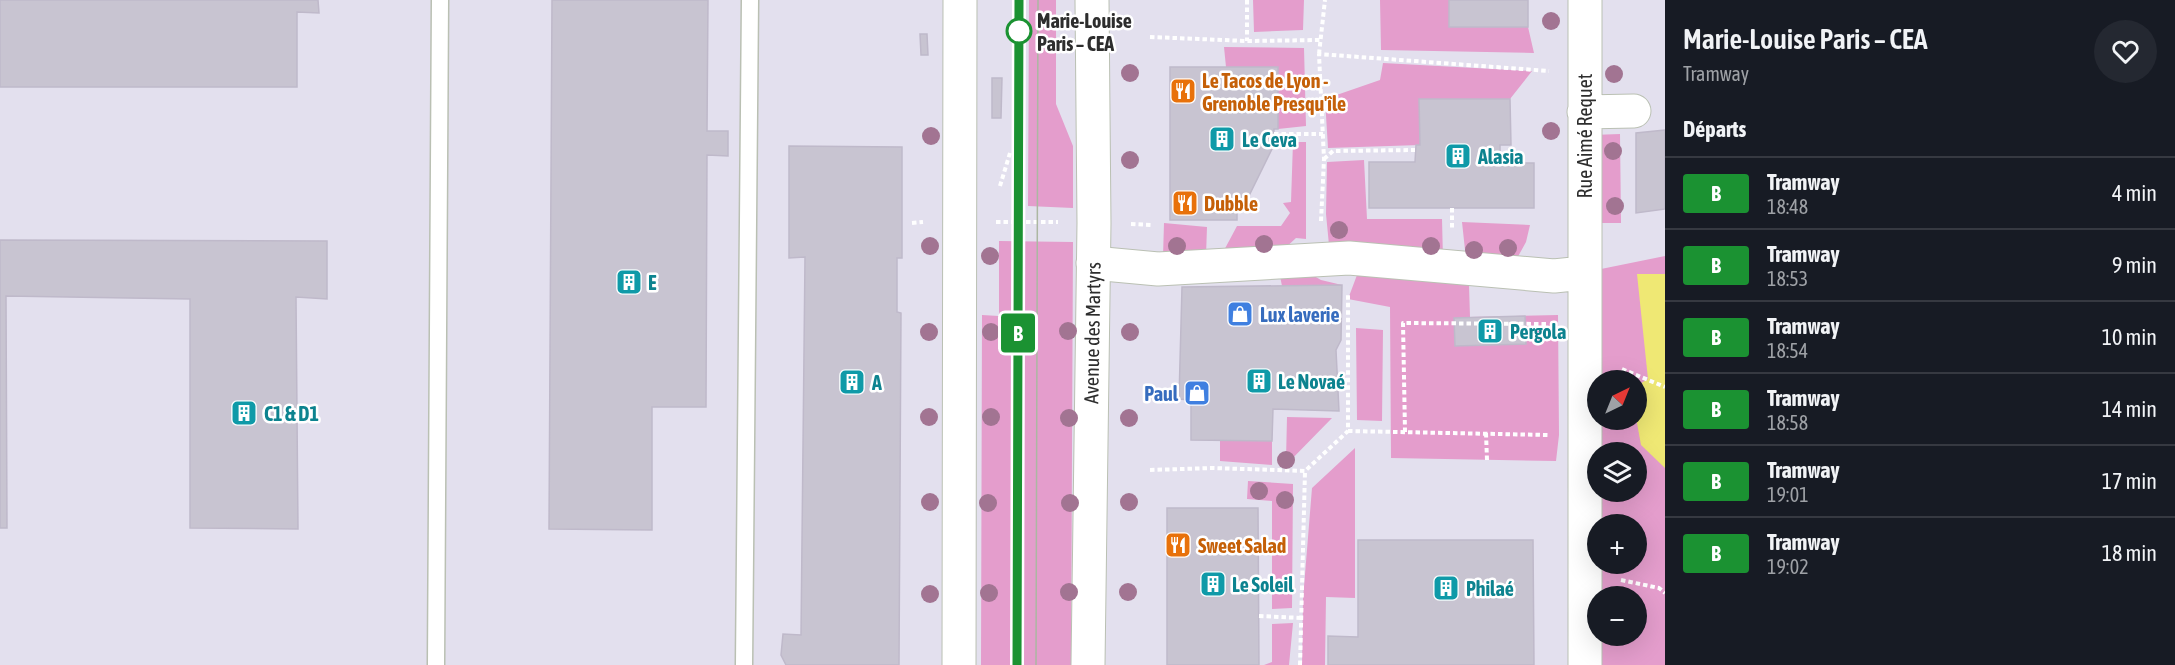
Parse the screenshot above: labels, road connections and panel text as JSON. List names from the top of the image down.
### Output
{
  "streets": {
    "main road": ["Rue Aimé Requet", "Avenue des Martyrs"]
  },
  "places": {
    "other": ["Marie-Louise Paris – CEA"],
    "restaurant": ["Le Tacos de Lyon - Grenoble Presqu'île", "Dubble", "Sweet Salad"],
    "building": [
      "Le Ceva",
      "Alasia",
      "E",
      "Pergola",
      "Le Novaé",
      "A",
      "C1 & D1",
      "Le Soleil",
      "Philaé"
    ],
    "shop": ["Lux laverie", "Paul"]
  },
  "lines": ["tram line B"],
  "north": "top right",
  "page": {
    "on_map": "B",
    "heading": [
      ["Marie-Louise Paris – CEA", "Tramway"],
      "Départs"
    ],
    "list": [
      {
        "mark": "B",
        "name": "Tramway",
        "note": "18:48",
        "value": "4 min"
      },
      {
        "mark": "B",
        "name": "Tramway",
        "note": "18:53",
        "value": "9 min"
      },
      {
        "mark": "B",
        "name": "Tramway",
        "note": "18:54",
        "value": "10 min"
      },
      {
        "mark": "B",
        "name": "Tramway",
        "note": "18:58",
        "value": "14 min"
      },
      {
        "mark": "B",
        "name": "Tramway",
        "note": "19:01",
        "value": "17 min"
      },
      {
        "mark": "B",
        "name": "Tramway",
        "note": "19:02",
        "value": "18 min"
      }
    ],
    "map_buttons": ["+", "−"]
  }
}
